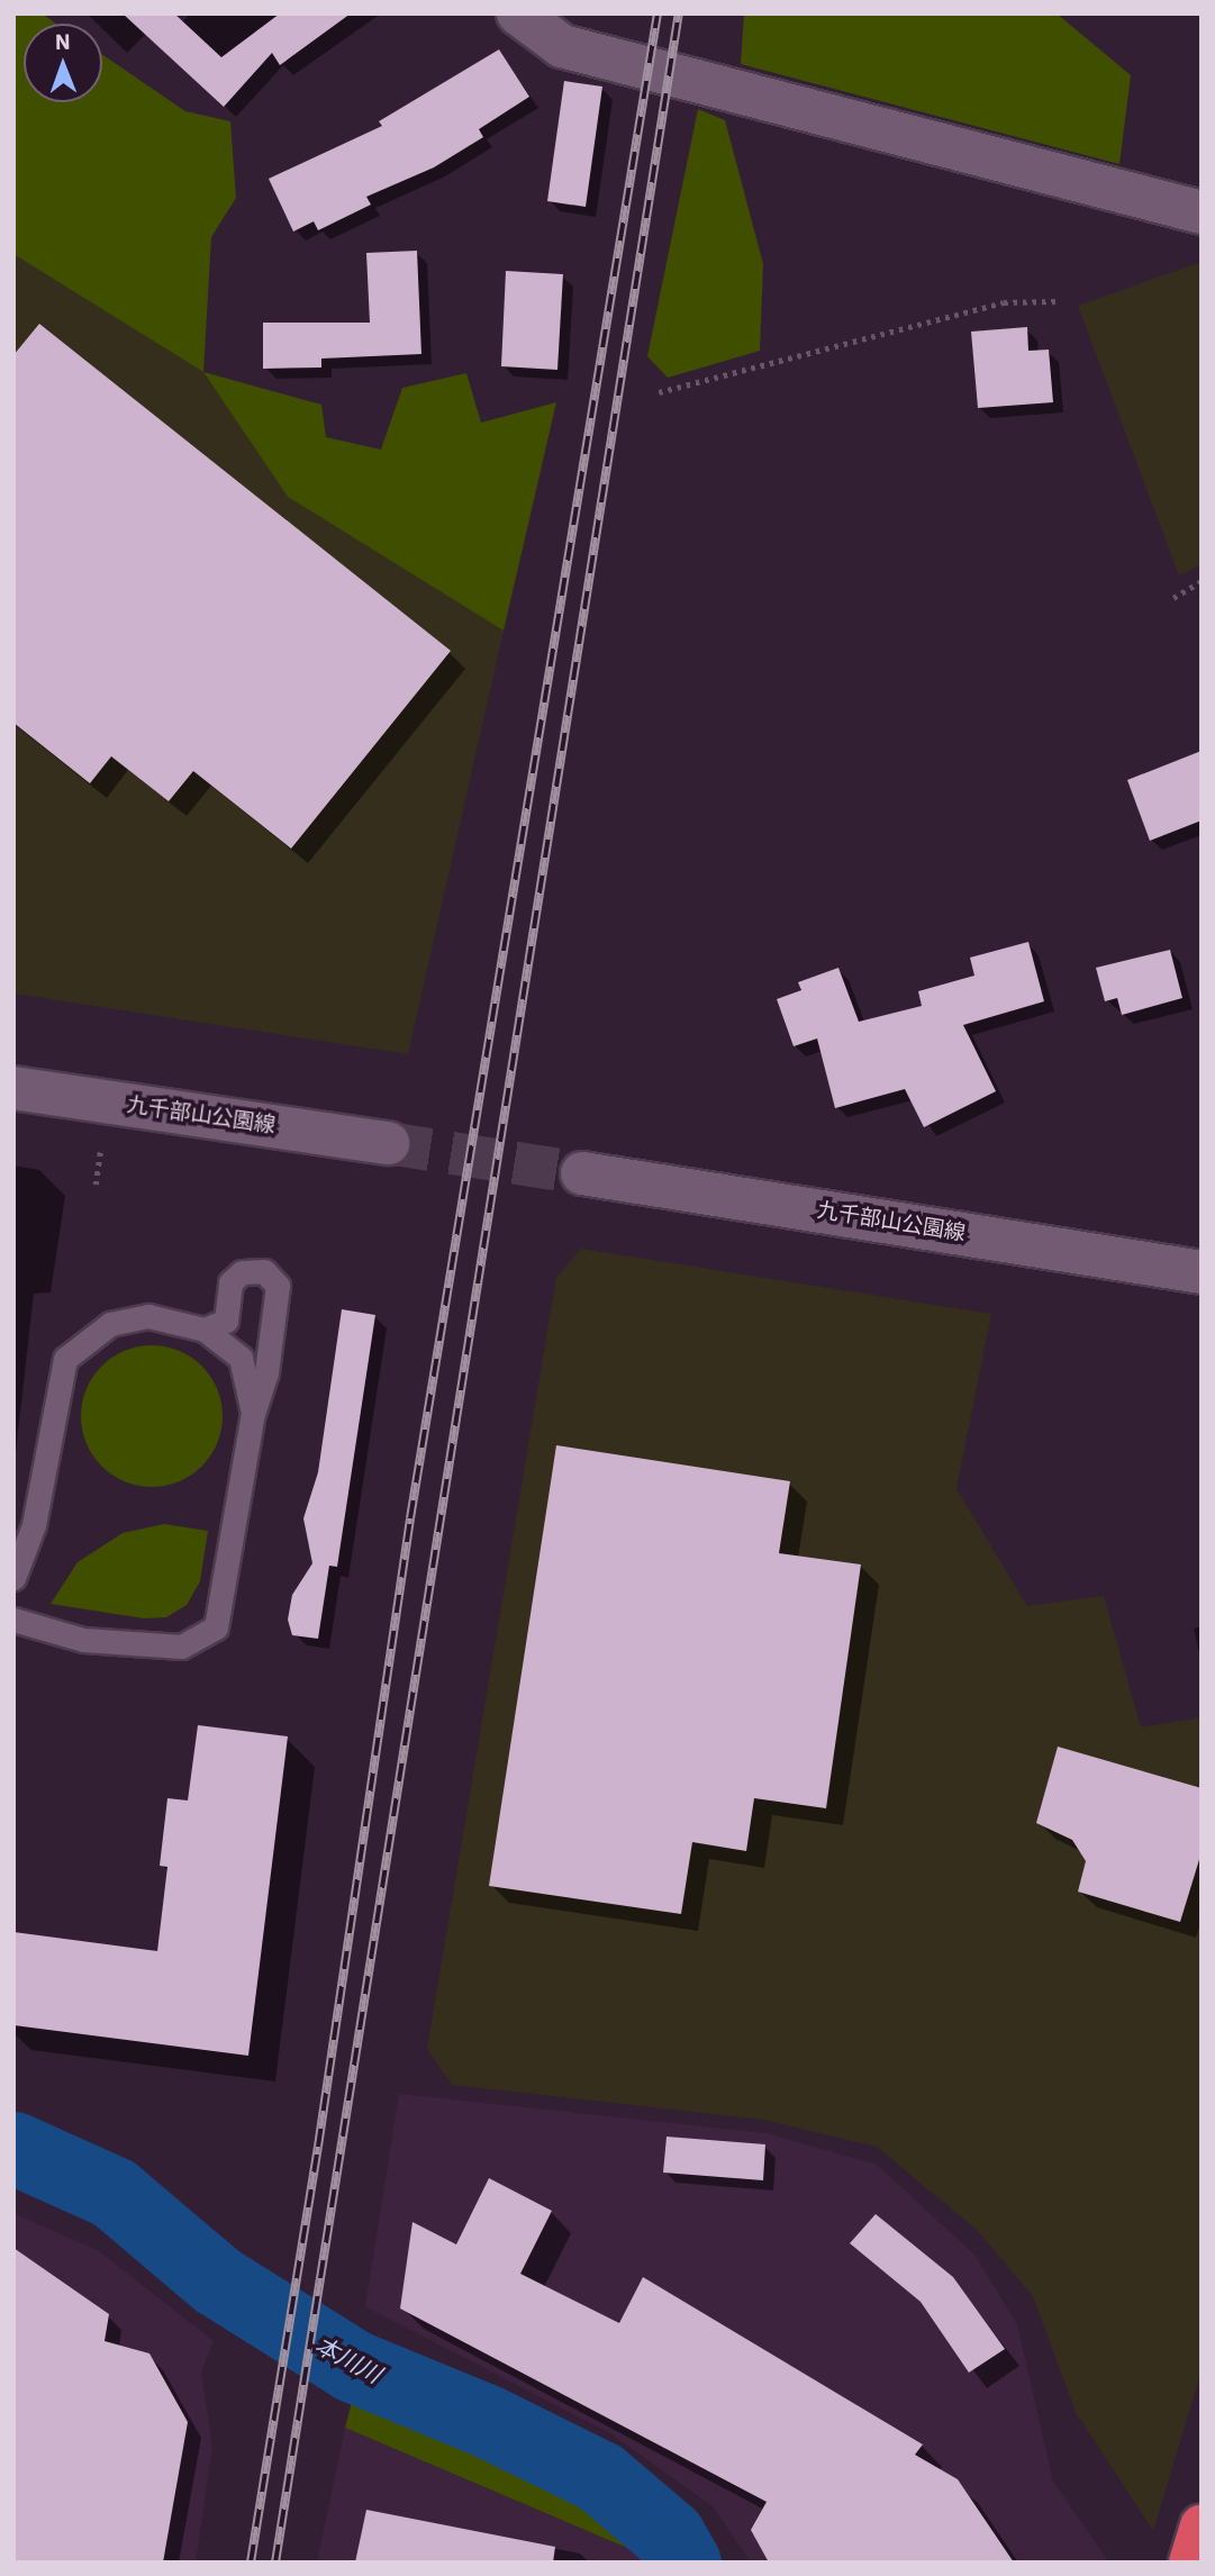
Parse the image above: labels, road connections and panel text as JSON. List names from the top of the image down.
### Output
{
  "streets": {
    "main road": ["九千部山公園線"]
  },
  "water": ["本川川"],
  "north": "top"
}
